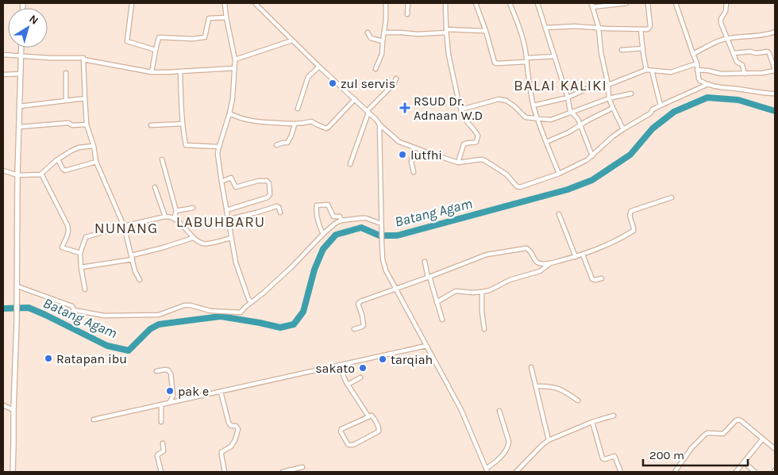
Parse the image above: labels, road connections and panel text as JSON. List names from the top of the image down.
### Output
{
  "districts": ["BALAI KALIKI", "LABUHBARU", "NUNANG"],
  "water": ["Batang Agam"],
  "places": {
    "other": [
      "zul servis",
      "lutfhi",
      "Ratapan ibu",
      "tarqiah",
      "sakato",
      "pak e"
    ],
    "health": ["RSUD Dr. Adnaan W.D"]
  },
  "scale_bar": "200 m",
  "north": "top right"
}
